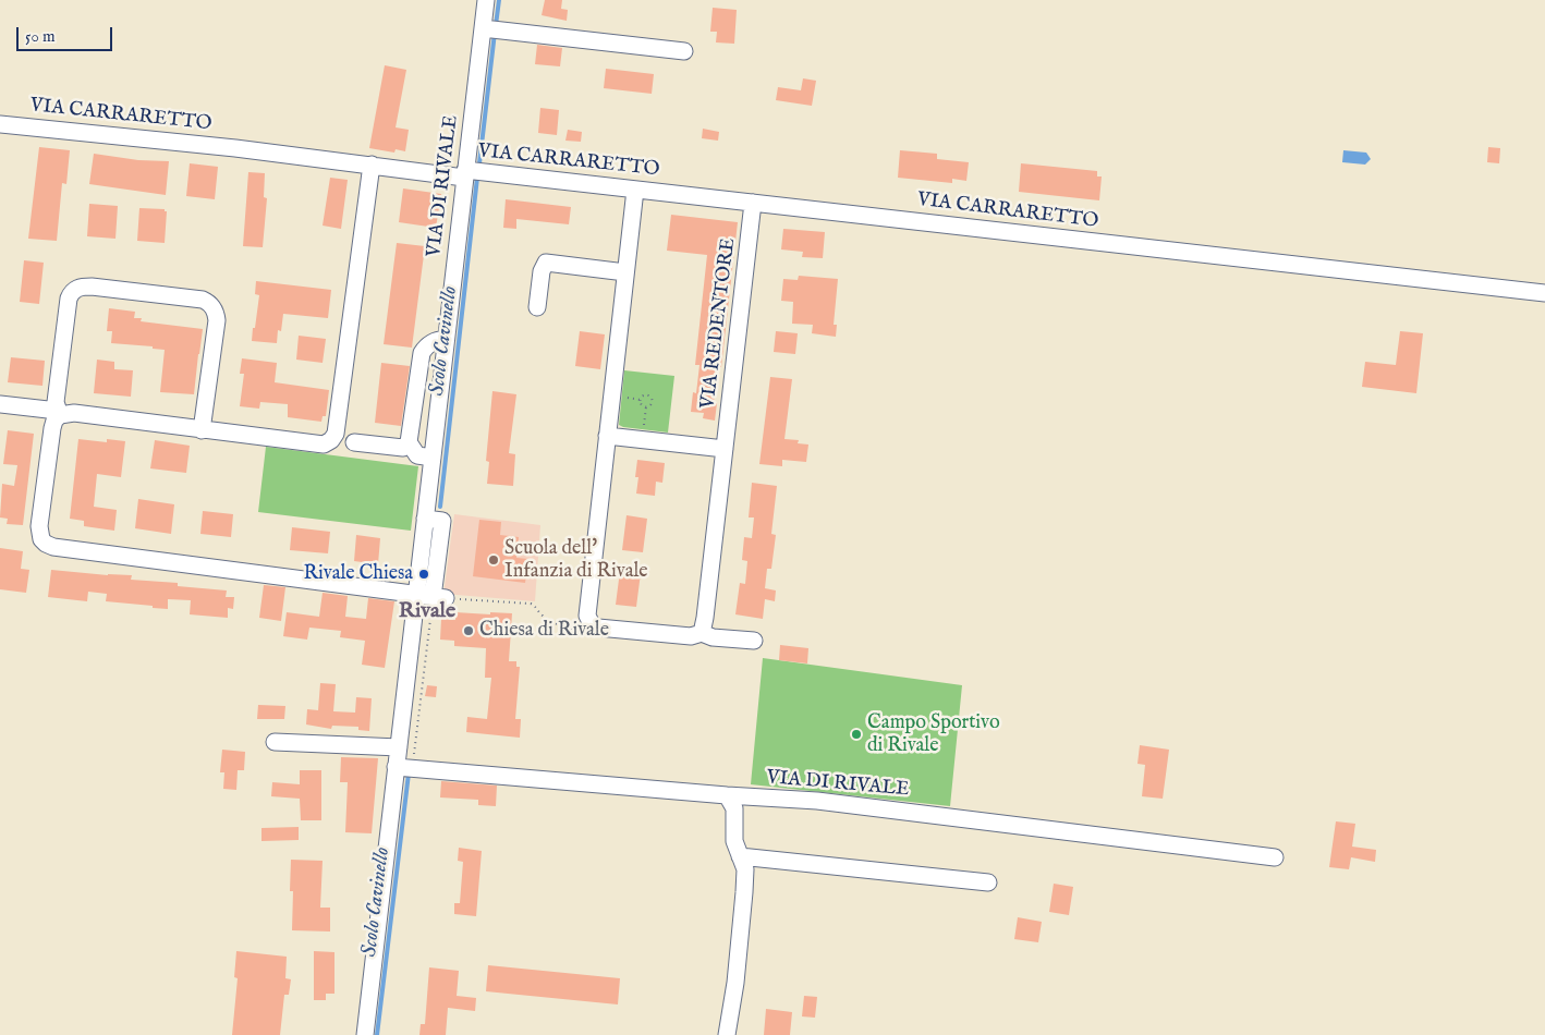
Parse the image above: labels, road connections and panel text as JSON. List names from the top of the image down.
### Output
{
  "streets": {
    "street": ["VIA CARRARETTO", "VIA DI RIVALE", "VIA REDENTORE"]
  },
  "crossings": [
    ["VIA CARRARETTO", "VIA DI RIVALE"],
    ["VIA CARRARETTO", "VIA REDENTORE"]
  ],
  "districts": ["Rivale"],
  "water": ["Scolo Cavinello"],
  "places": [
    "Scuola dell' Infanzia di Rivale",
    "Rivale Chiesa",
    "Chiesa di Rivale",
    "Campo Sportivo di Rivale"
  ],
  "scale_bar": "50 m"
}
